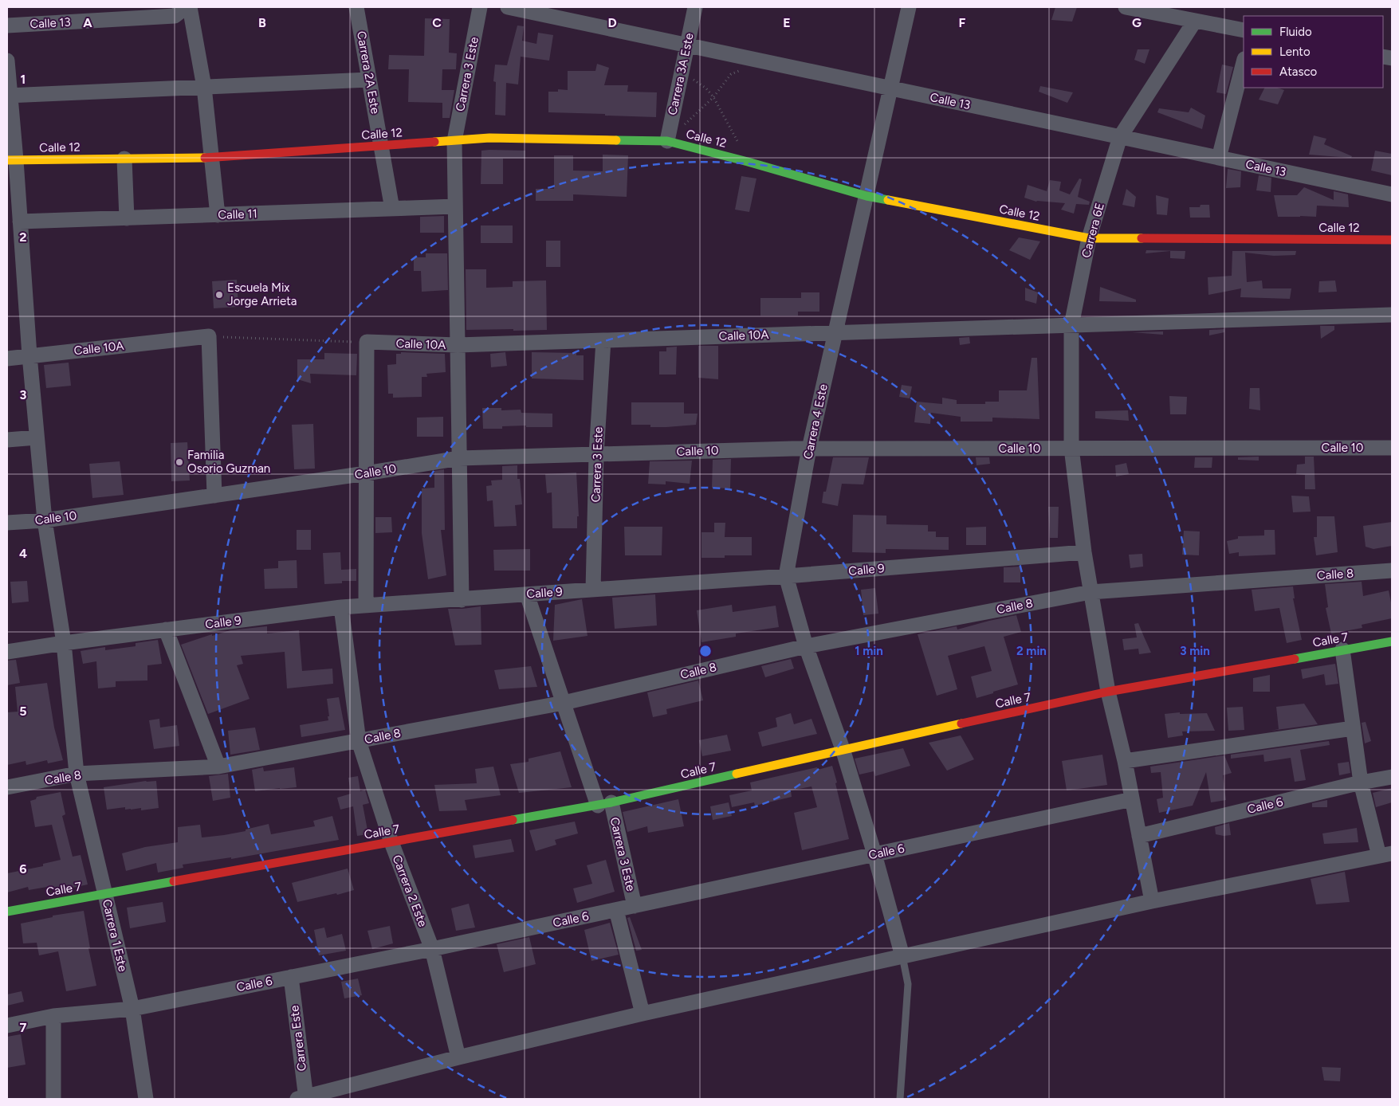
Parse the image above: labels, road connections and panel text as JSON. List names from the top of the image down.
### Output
{
  "streets": {
    "street": [
      "Calle 13",
      "Carrera 2A Este",
      "Carrera 3 Este",
      "Carrera 3A Este",
      "Calle 12",
      "Calle 11",
      "Carrera 6E",
      "Calle 10A",
      "Carrera 4 Este",
      "Calle 10",
      "Calle 9",
      "Calle 8",
      "Calle 7",
      "Calle 6",
      "Carrera 2 Este",
      "Carrera 1 Este",
      "Carrera Este"
    ]
  },
  "crossings": [
    ["Calle 13", "Carrera 3A Este"],
    ["Calle 13", "Carrera 6E"],
    ["Calle 13", "Carrera 4 Este"],
    ["Carrera 2A Este", "Calle 12"],
    ["Carrera 2A Este", "Calle 11"],
    ["Carrera 3 Este", "Calle 12"],
    ["Carrera 3 Este", "Calle 11"],
    ["Carrera 3 Este", "Calle 10A"],
    ["Carrera 3 Este", "Calle 10"],
    ["Carrera 3 Este", "Calle 9"],
    ["Carrera 3 Este", "Calle 8"],
    ["Carrera 3 Este", "Calle 7"],
    ["Carrera 3 Este", "Calle 6"],
    ["Carrera 3A Este", "Calle 12"],
    ["Calle 12", "Carrera 6E"],
    ["Calle 12", "Carrera 4 Este"],
    ["Calle 12", "Carrera 1 Este"],
    ["Calle 11", "Carrera 1 Este"],
    ["Carrera 6E", "Calle 10A"],
    ["Carrera 6E", "Calle 10"],
    ["Carrera 6E", "Calle 9"],
    ["Carrera 6E", "Calle 8"],
    ["Carrera 6E", "Calle 7"],
    ["Carrera 6E", "Calle 6"],
    ["Calle 10A", "Carrera 4 Este"],
    ["Calle 10A", "Carrera 1 Este"],
    ["Carrera 4 Este", "Calle 10"],
    ["Carrera 4 Este", "Calle 9"],
    ["Carrera 4 Este", "Calle 8"],
    ["Carrera 4 Este", "Calle 7"],
    ["Carrera 4 Este", "Calle 6"],
    ["Calle 10", "Carrera 1 Este"],
    ["Calle 9", "Carrera 2 Este"],
    ["Calle 9", "Carrera 1 Este"],
    ["Calle 8", "Carrera 2 Este"],
    ["Calle 8", "Carrera 1 Este"],
    ["Calle 7", "Carrera 2 Este"],
    ["Calle 7", "Carrera 1 Este"],
    ["Calle 6", "Carrera 2 Este"],
    ["Calle 6", "Carrera 1 Este"],
    ["Calle 6", "Carrera Este"]
  ],
  "places": ["Escuela Mix Jorge Arrieta", "Familia Osorio Guzman"],
  "legend": ["Fluido", "Lento", "Atasco"],
  "grid": {
    "columns": [
      "A",
      "B",
      "C",
      "D",
      "E",
      "F",
      "G"
    ],
    "rows": [
      "1",
      "2",
      "3",
      "4",
      "5",
      "6",
      "7"
    ]
  },
  "rings": ["1 min", "2 min", "3 min"]
}
